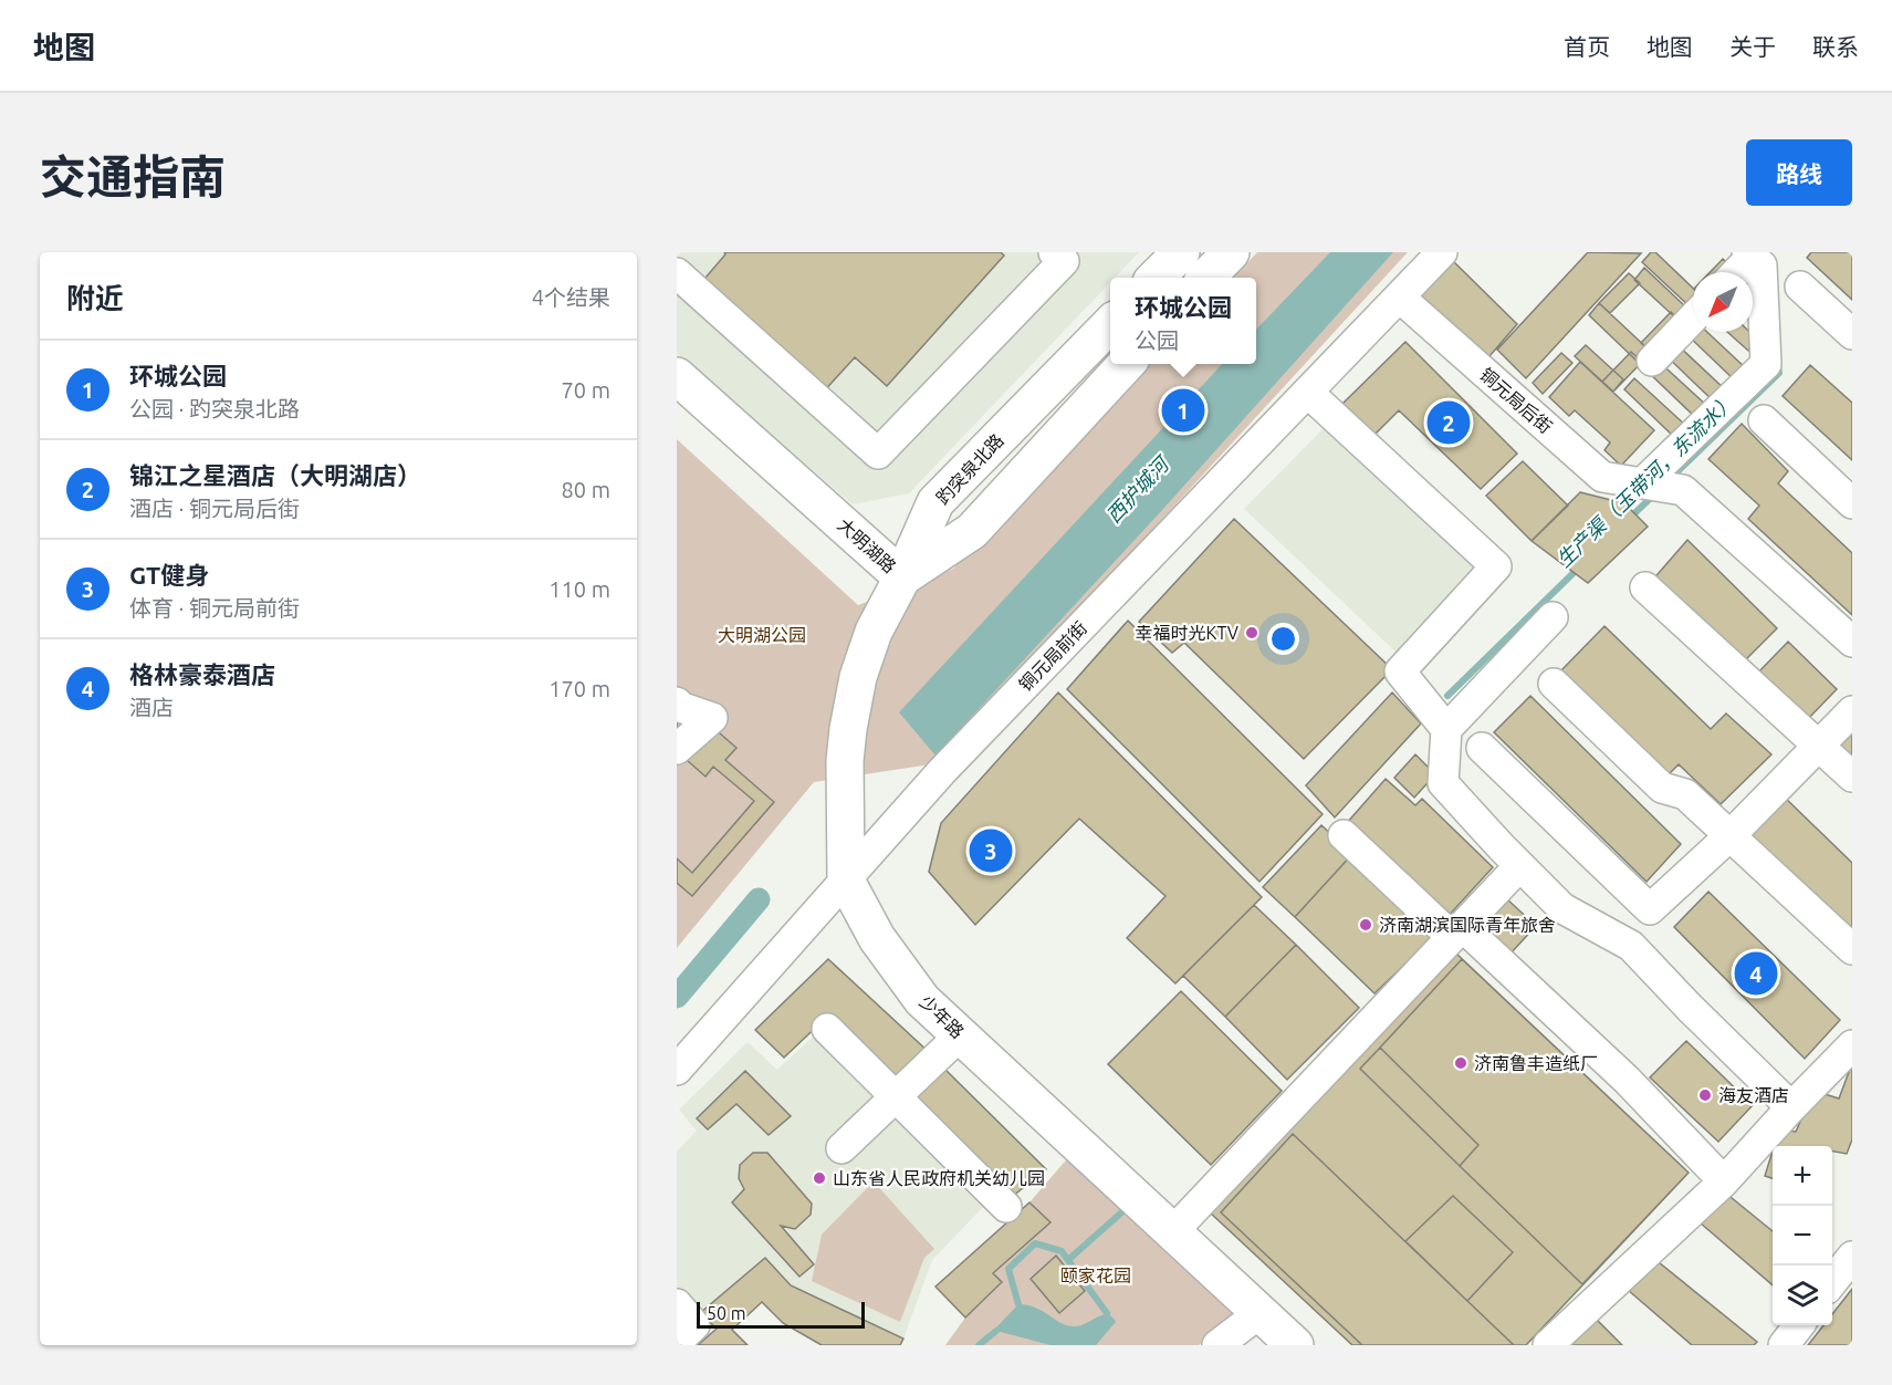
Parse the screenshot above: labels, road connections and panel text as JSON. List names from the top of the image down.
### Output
{
  "streets": {
    "main road": ["趵突泉北路", "大明湖路", "少年路"],
    "street": ["铜元局后街", "铜元局前街"]
  },
  "crossings": [
    ["铜元局后街", "铜元局前街"],
    ["趵突泉北路", "大明湖路"],
    ["趵突泉北路", "少年路"],
    ["大明湖路", "少年路"],
    ["铜元局前街", "少年路"]
  ],
  "water": ["生产渠（玉带河，东流水）", "西护城河"],
  "parks": ["大明湖公园", "颐家花园"],
  "places": [
    "幸福时光KTV",
    "济南湖滨国际青年旅舍",
    "济南鲁丰造纸厂",
    "海友酒店",
    "山东省人民政府机关幼儿园"
  ],
  "scale_bar": "50 m",
  "north": "bottom left",
  "page": {
    "header": "地图",
    "nav": [
      "首页",
      "地图",
      "关于",
      "联系"
    ],
    "title": "交通指南",
    "buttons": "路线",
    "heading": ["附近", "4个结果"],
    "popup": ["环城公园", "公园"],
    "list": [
      {
        "mark": "1",
        "name": "环城公园",
        "note": "公园 · 趵突泉北路",
        "value": "70 m"
      },
      {
        "mark": "2",
        "name": "锦江之星酒店（大明湖店）",
        "note": "酒店 · 铜元局后街",
        "value": "80 m"
      },
      {
        "mark": "3",
        "name": "GT健身",
        "note": "体育 · 铜元局前街",
        "value": "110 m"
      },
      {
        "mark": "4",
        "name": "格林豪泰酒店",
        "note": "酒店",
        "value": "170 m"
      }
    ],
    "pins": [
      "1",
      "2",
      "3",
      "4"
    ],
    "map_buttons": ["+", "−"],
    "scale": "50 m"
  }
}
